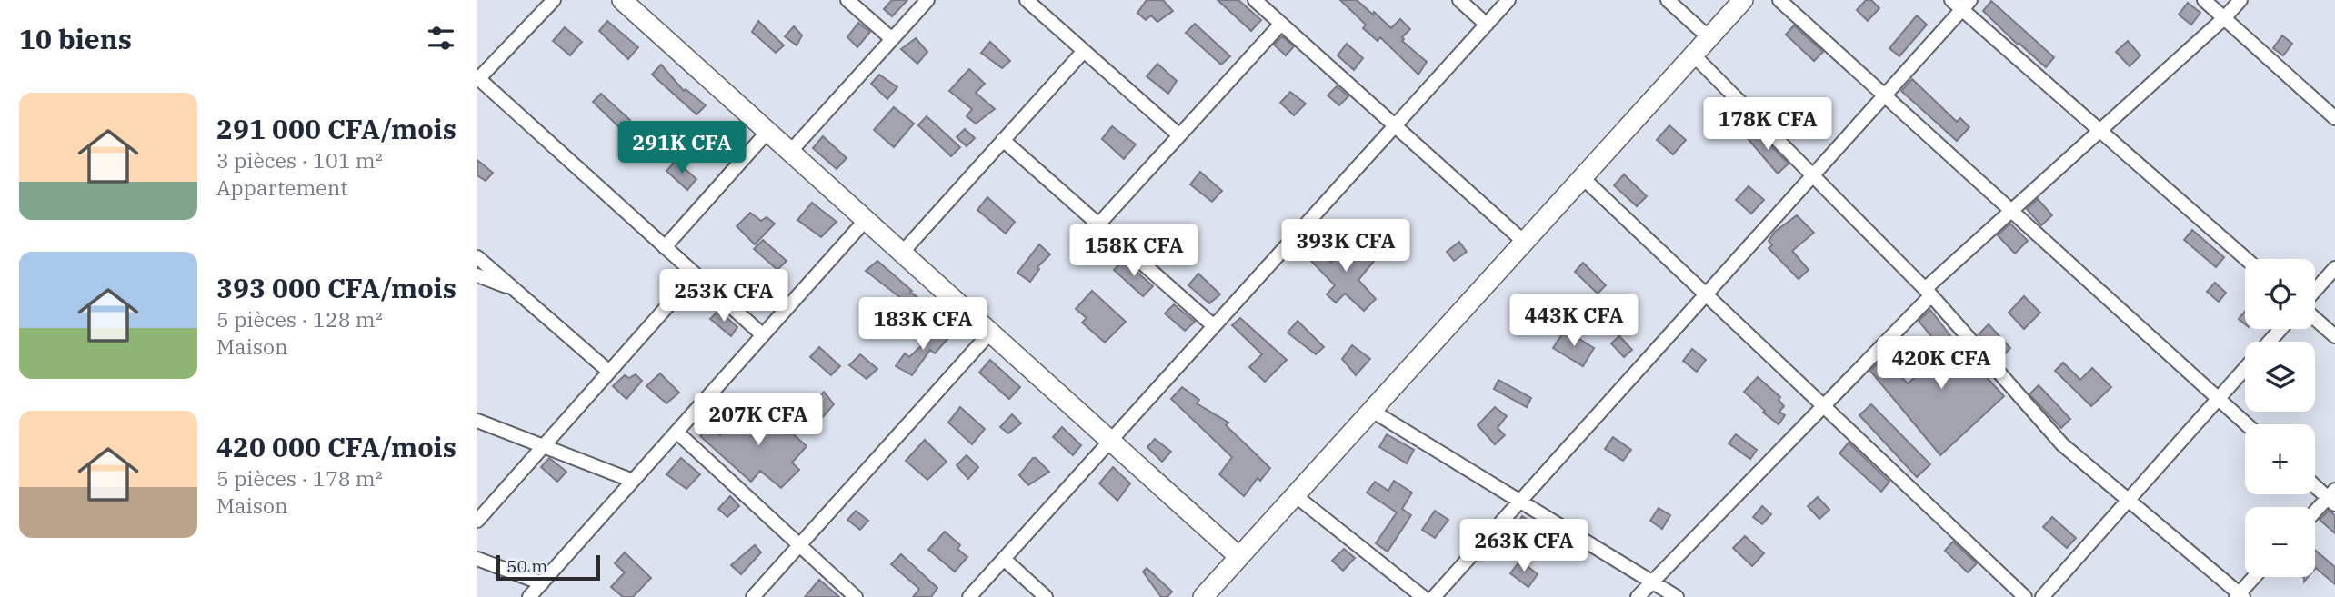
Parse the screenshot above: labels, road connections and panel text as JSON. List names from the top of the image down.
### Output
{
  "scale_bar": "50 m",
  "page": {
    "heading": "10 biens",
    "list": [
      {
        "name": "291 000 CFA/mois",
        "note": "3 pièces · 101 m² · Appartement"
      },
      {
        "name": "393 000 CFA/mois",
        "note": "5 pièces · 128 m² · Maison"
      },
      {
        "name": "420 000 CFA/mois",
        "note": "5 pièces · 178 m² · Maison"
      }
    ],
    "price": [
      "178K CFA",
      "291K CFA",
      "393K CFA",
      "158K CFA",
      "253K CFA",
      "443K CFA",
      "183K CFA",
      "420K CFA",
      "207K CFA",
      "263K CFA"
    ],
    "map_buttons": ["+", "−"],
    "scale": "50 m"
  }
}
